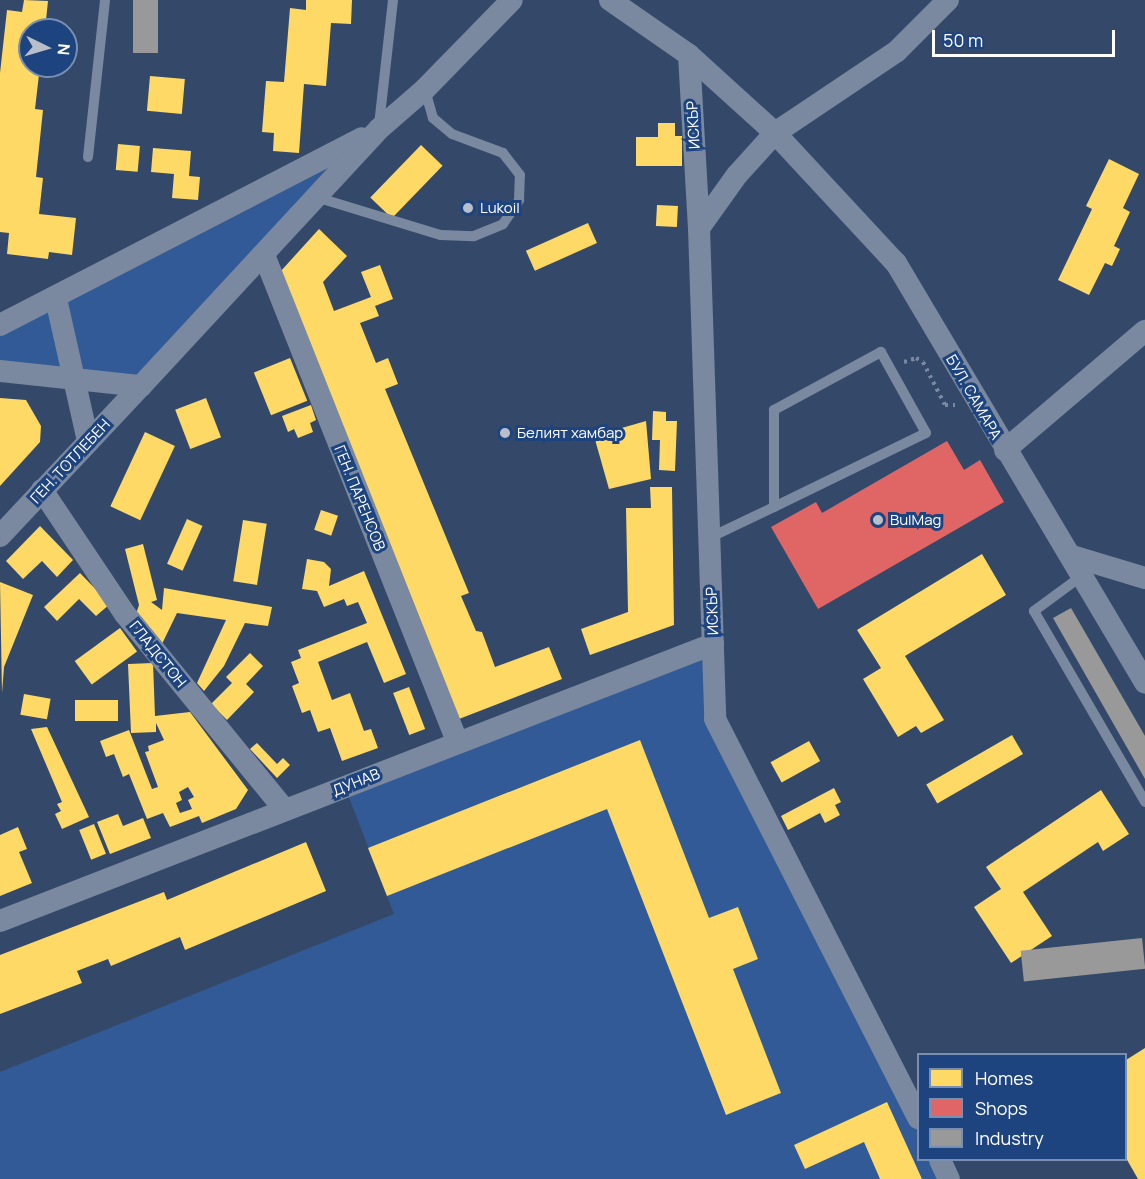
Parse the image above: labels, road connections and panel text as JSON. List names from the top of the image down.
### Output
{
  "streets": {
    "street": [
      "ИСКЪР",
      "БУЛ. САМАРА",
      "ГЕН. ТОТЛЕБЕН",
      "ГЕН. ПАРЕНСОВ",
      "ГЛАДСТОН",
      "ДУНАВ"
    ]
  },
  "crossings": [
    ["ИСКЪР", "БУЛ. САМАРА"],
    ["ИСКЪР", "ДУНАВ"],
    ["ГЕН. ТОТЛЕБЕН", "ГЕН. ПАРЕНСОВ"],
    ["ГЕН. ТОТЛЕБЕН", "ГЛАДСТОН"],
    ["ГЕН. ПАРЕНСОВ", "ДУНАВ"],
    ["ГЛАДСТОН", "ДУНАВ"]
  ],
  "places": ["Lukoil", "Белият хамбар", "BulMag"],
  "legend": ["Homes", "Shops", "Industry"],
  "scale_bar": "50 m",
  "north": "right"
}
